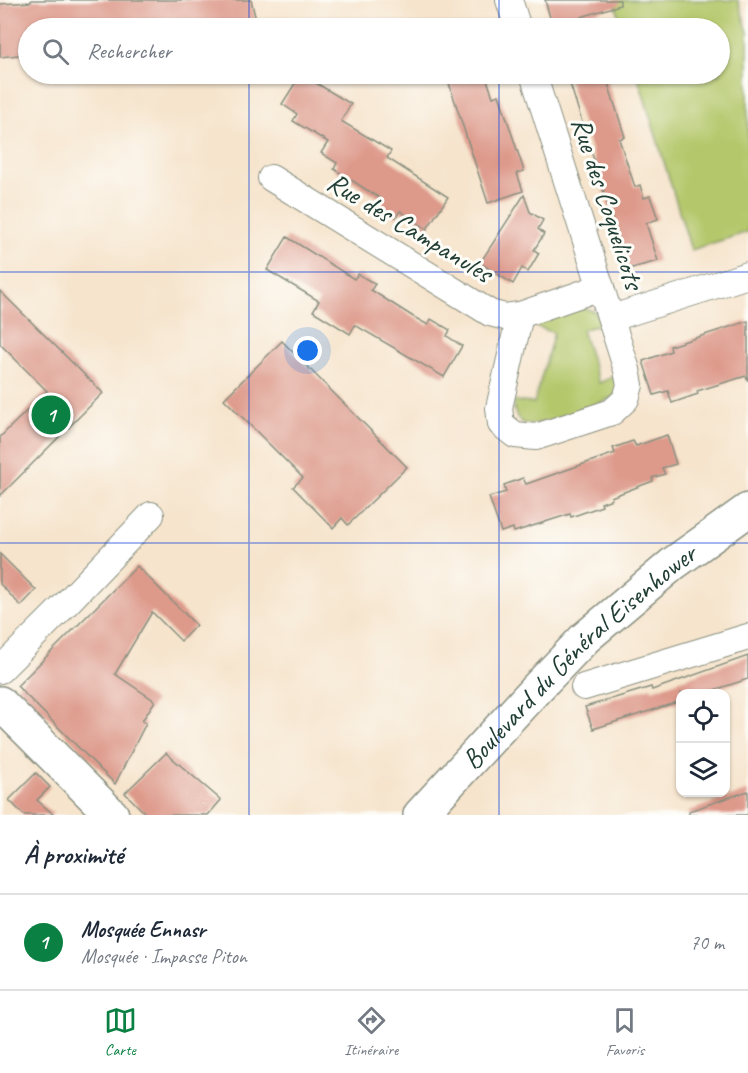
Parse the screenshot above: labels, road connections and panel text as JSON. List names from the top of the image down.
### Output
{
  "streets": {
    "main road": ["Boulevard du Général Eisenhower"],
    "street": ["Rue des Coquelicots", "Rue des Campanules"]
  },
  "crossings": [
    ["Rue des Coquelicots", "Rue des Campanules"]
  ],
  "page": {
    "search": "Rechercher",
    "pins": "1",
    "heading": "À proximité",
    "list": [
      {
        "mark": "1",
        "name": "Mosquée Ennasr",
        "note": "Mosquée · Impasse Piton",
        "value": "70 m"
      }
    ],
    "nav": ["Carte", "Itinéraire", "Favoris"]
  }
}
